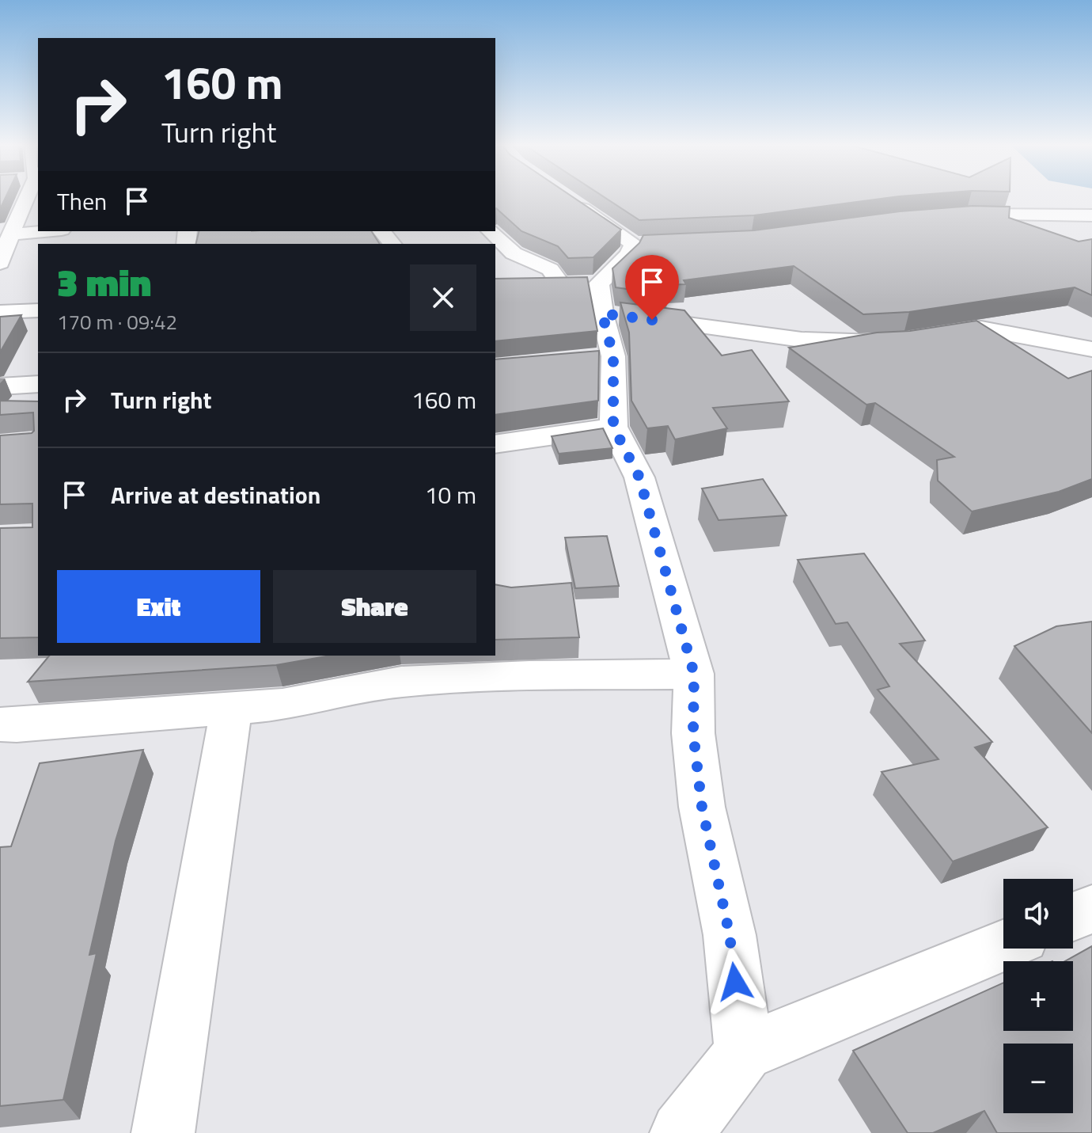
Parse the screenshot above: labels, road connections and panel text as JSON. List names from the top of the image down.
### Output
{
  "page": {
    "turn": ["160 m", "Turn right"],
    "then": "Then",
    "heading": ["3 min", "170 m · 09:42"],
    "list": [
      {
        "name": "Turn right",
        "value": "160 m"
      },
      {
        "name": "Arrive at destination",
        "value": "10 m"
      }
    ],
    "buttons": ["Exit", "Share"],
    "map_buttons": ["+", "−"]
  }
}
